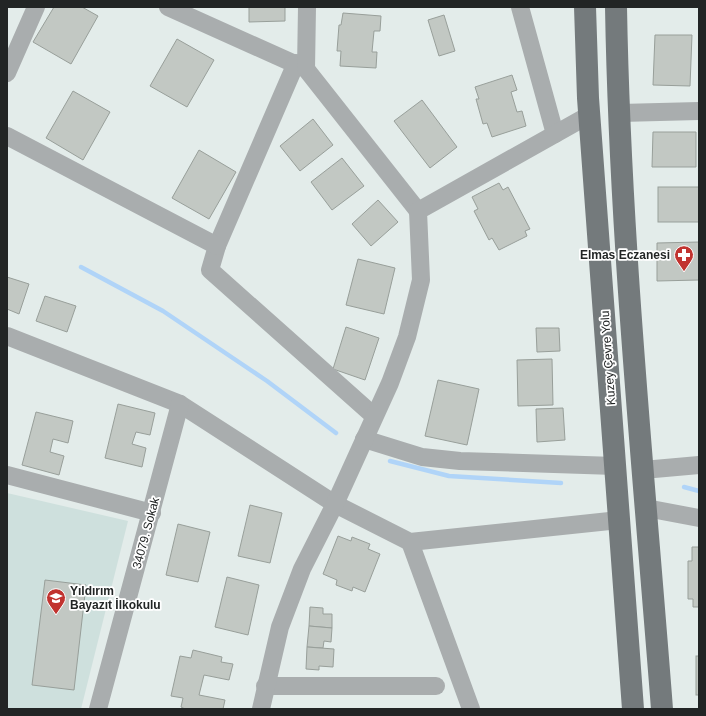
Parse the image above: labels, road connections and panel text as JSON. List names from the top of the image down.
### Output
{
  "streets": {
    "main road": ["Kuzey Çevre Yolu"],
    "street": ["34079. Sokak"]
  },
  "places": {
    "pharmacy": ["Elmas Eczanesi"],
    "school or university": ["Yıldırım Bayazıt İlkokulu"]
  }
}
